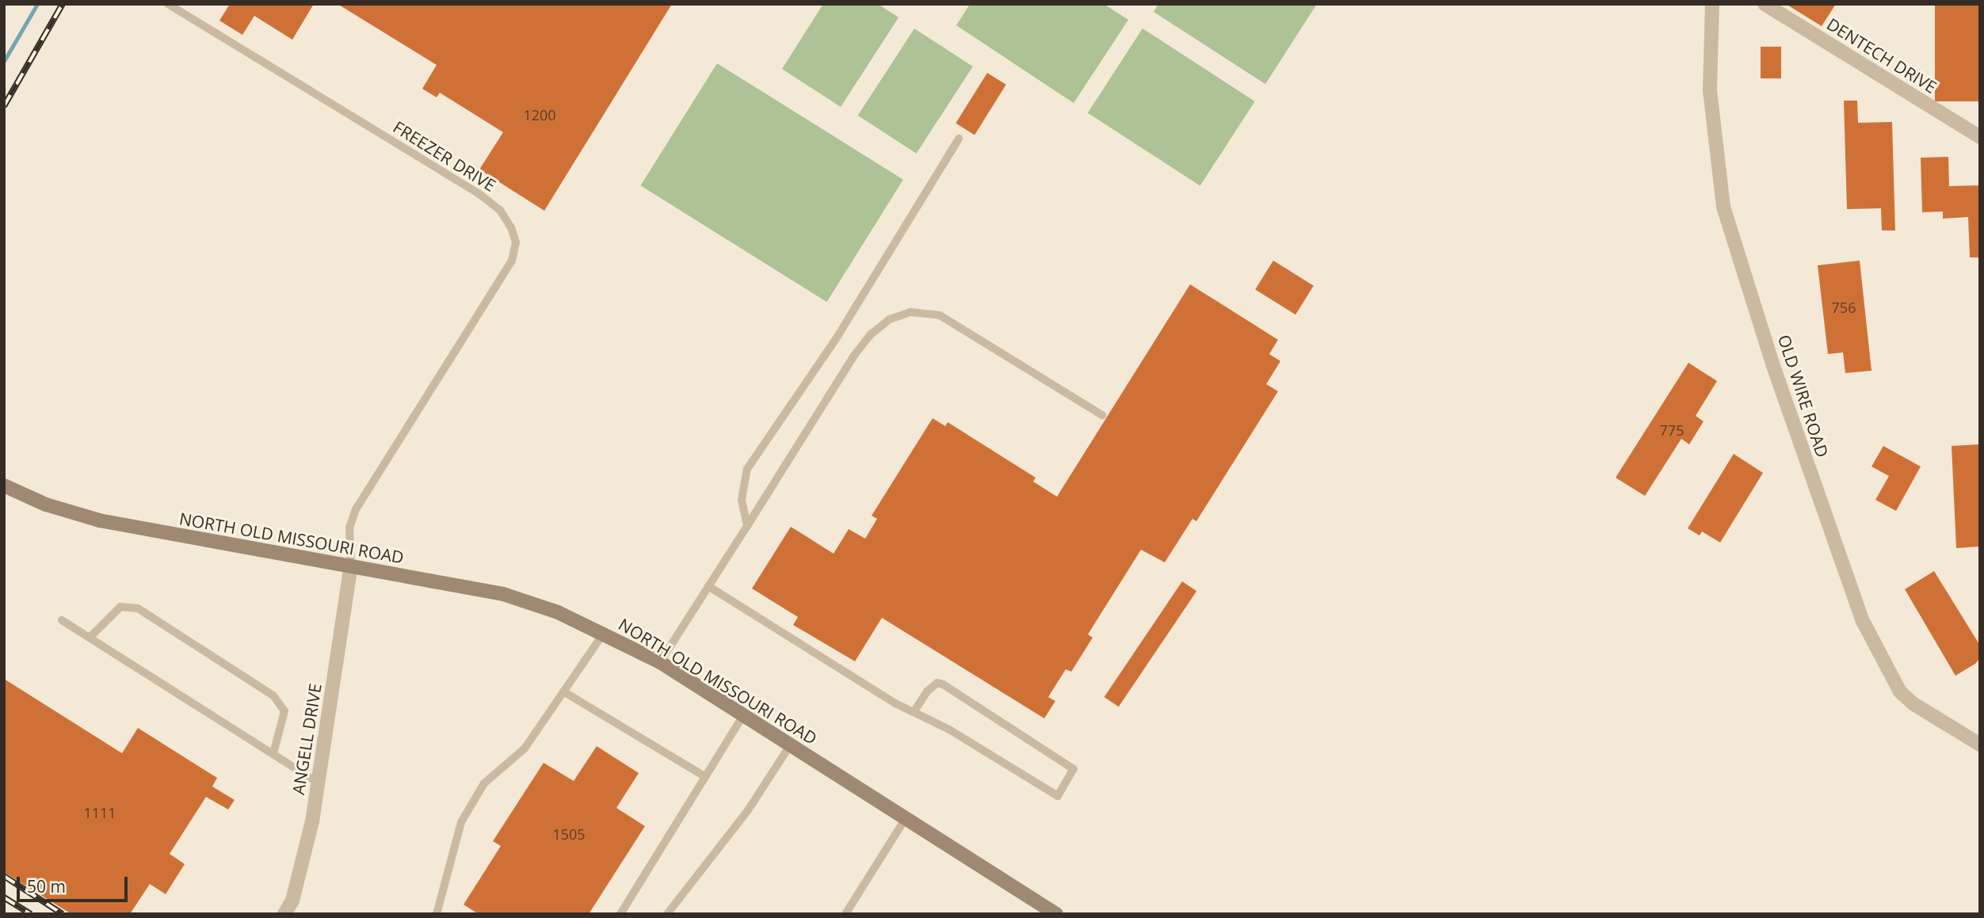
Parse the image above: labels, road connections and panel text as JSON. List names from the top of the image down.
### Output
{
  "streets": {
    "main road": ["NORTH OLD MISSOURI ROAD"],
    "street": ["DENTECH DRIVE", "OLD WIRE ROAD", "ANGELL DRIVE"],
    "lane": ["FREEZER DRIVE"]
  },
  "crossings": [
    ["FREEZER DRIVE", "NORTH OLD MISSOURI ROAD"],
    ["FREEZER DRIVE", "ANGELL DRIVE"],
    ["NORTH OLD MISSOURI ROAD", "ANGELL DRIVE"]
  ],
  "house_numbers": [
    "1200",
    "756",
    "775",
    "1111",
    "1505"
  ],
  "scale_bar": "50 m"
}
